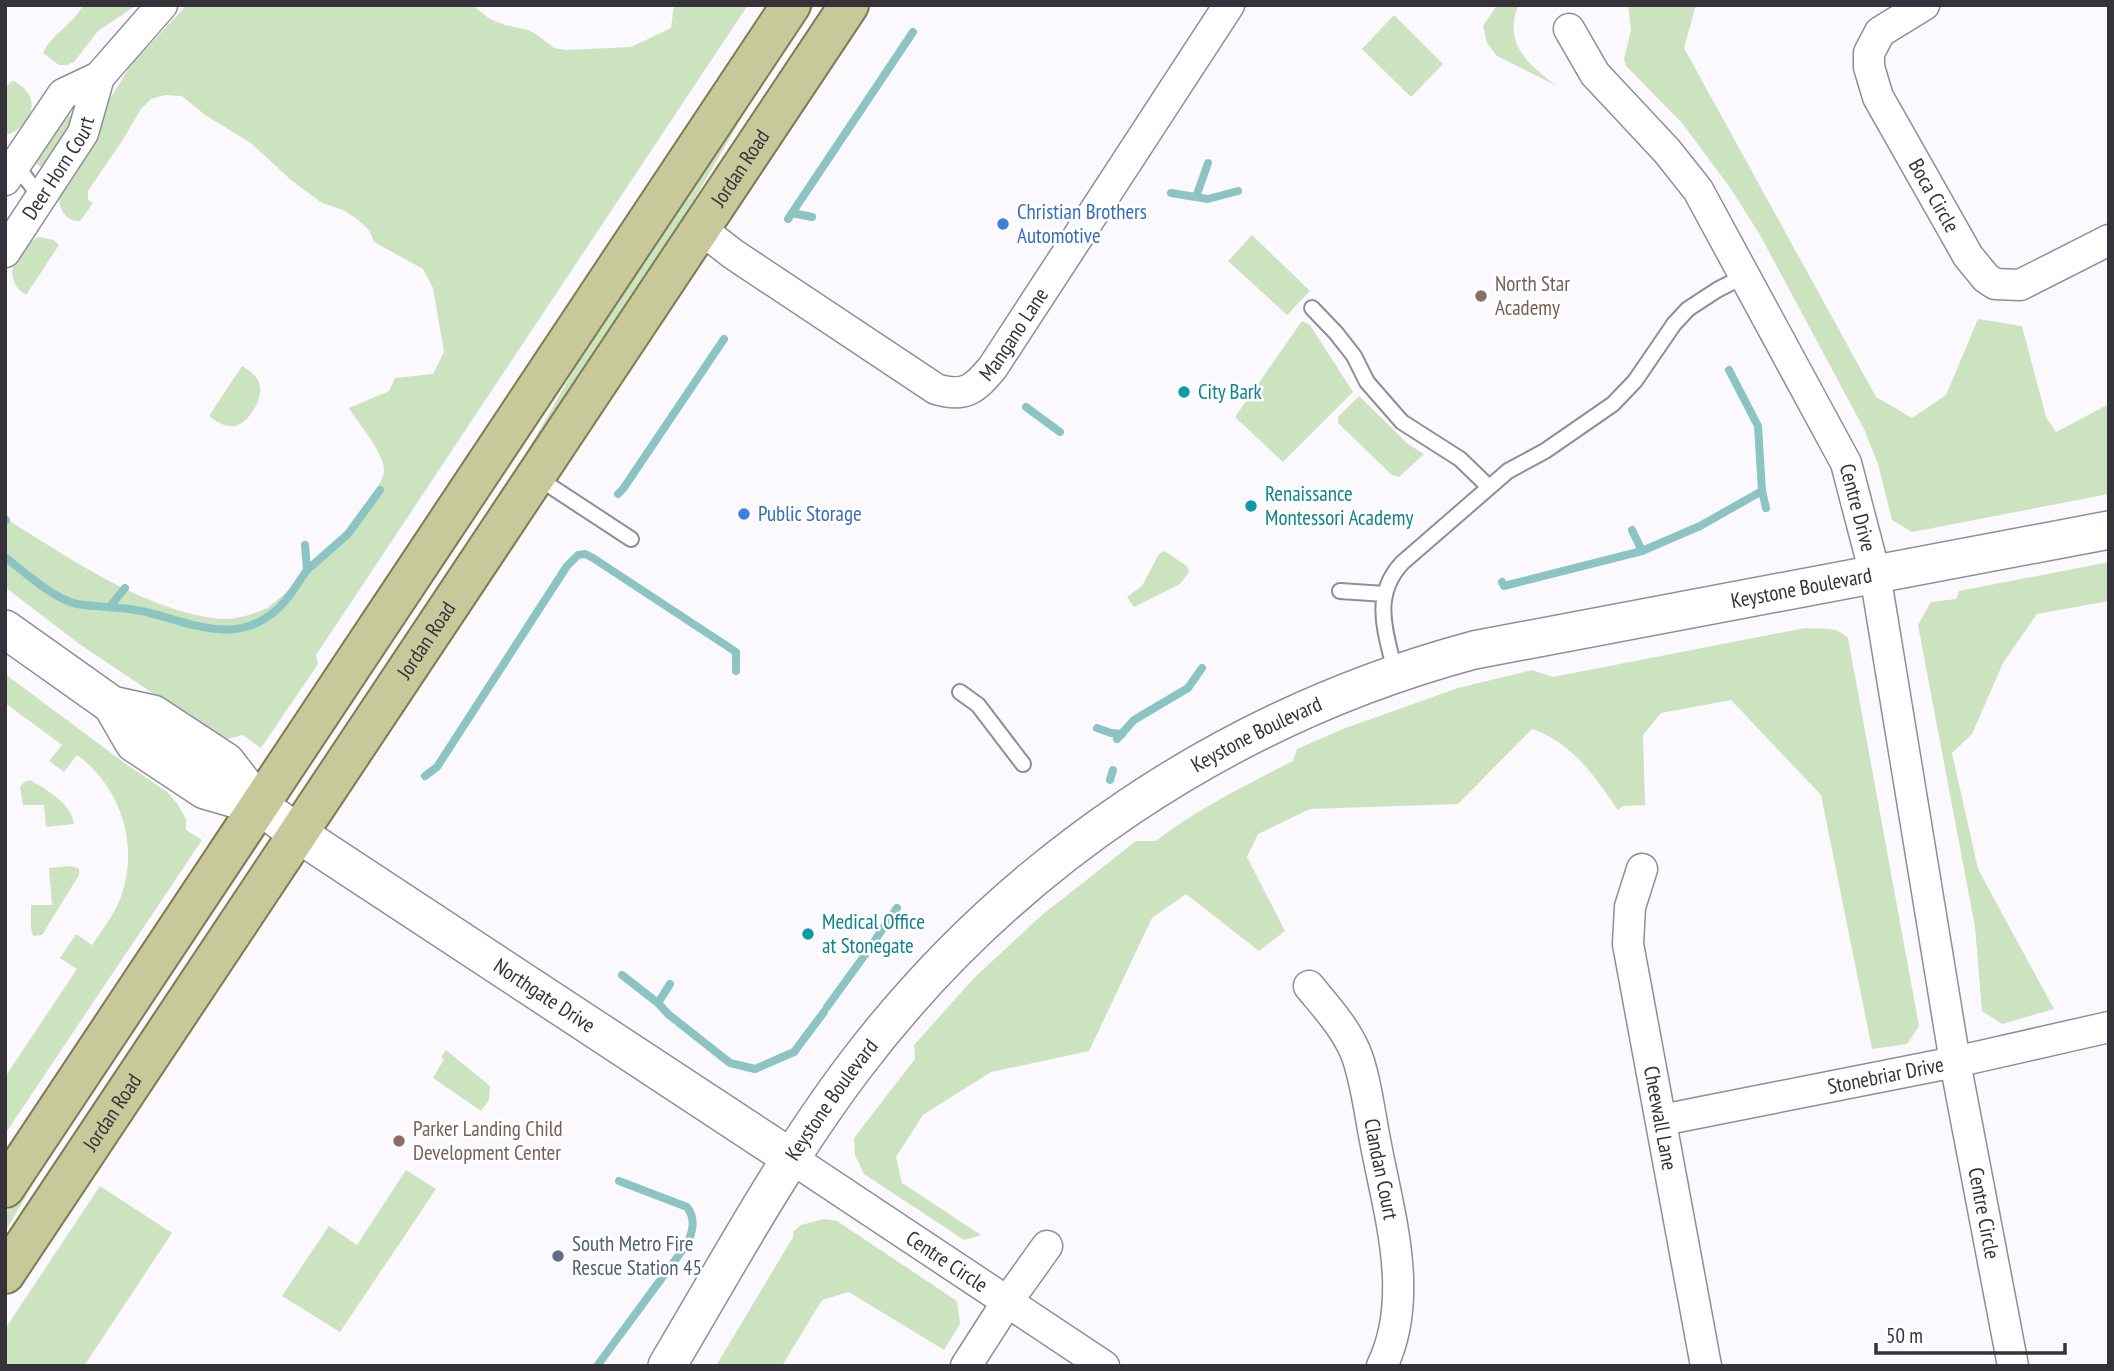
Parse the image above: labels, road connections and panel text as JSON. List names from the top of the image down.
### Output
{
  "streets": {
    "main road": ["Jordan Road"],
    "street": [
      "Deer Horn Court",
      "Boca Circle",
      "Mangano Lane",
      "Centre Drive",
      "Keystone Boulevard",
      "Northgate Drive",
      "Stonebriar Drive",
      "Cheewall Lane",
      "Clandan Court",
      "Centre Circle"
    ]
  },
  "crossings": [
    ["Jordan Road", "Mangano Lane"],
    ["Jordan Road", "Northgate Drive"],
    ["Centre Drive", "Keystone Boulevard"],
    ["Centre Drive", "Stonebriar Drive"],
    ["Centre Drive", "Centre Circle"],
    ["Keystone Boulevard", "Northgate Drive"],
    ["Keystone Boulevard", "Centre Circle"],
    ["Northgate Drive", "Centre Circle"],
    ["Stonebriar Drive", "Cheewall Lane"],
    ["Stonebriar Drive", "Centre Circle"]
  ],
  "places": [
    "Christian Brothers Automotive",
    "North Star Academy",
    "City Bark",
    "Renaissance Montessori Academy",
    "Public Storage",
    "Medical Office at Stonegate",
    "Parker Landing Child Development Center",
    "South Metro Fire Rescue Station 45"
  ],
  "scale_bar": "50 m"
}
